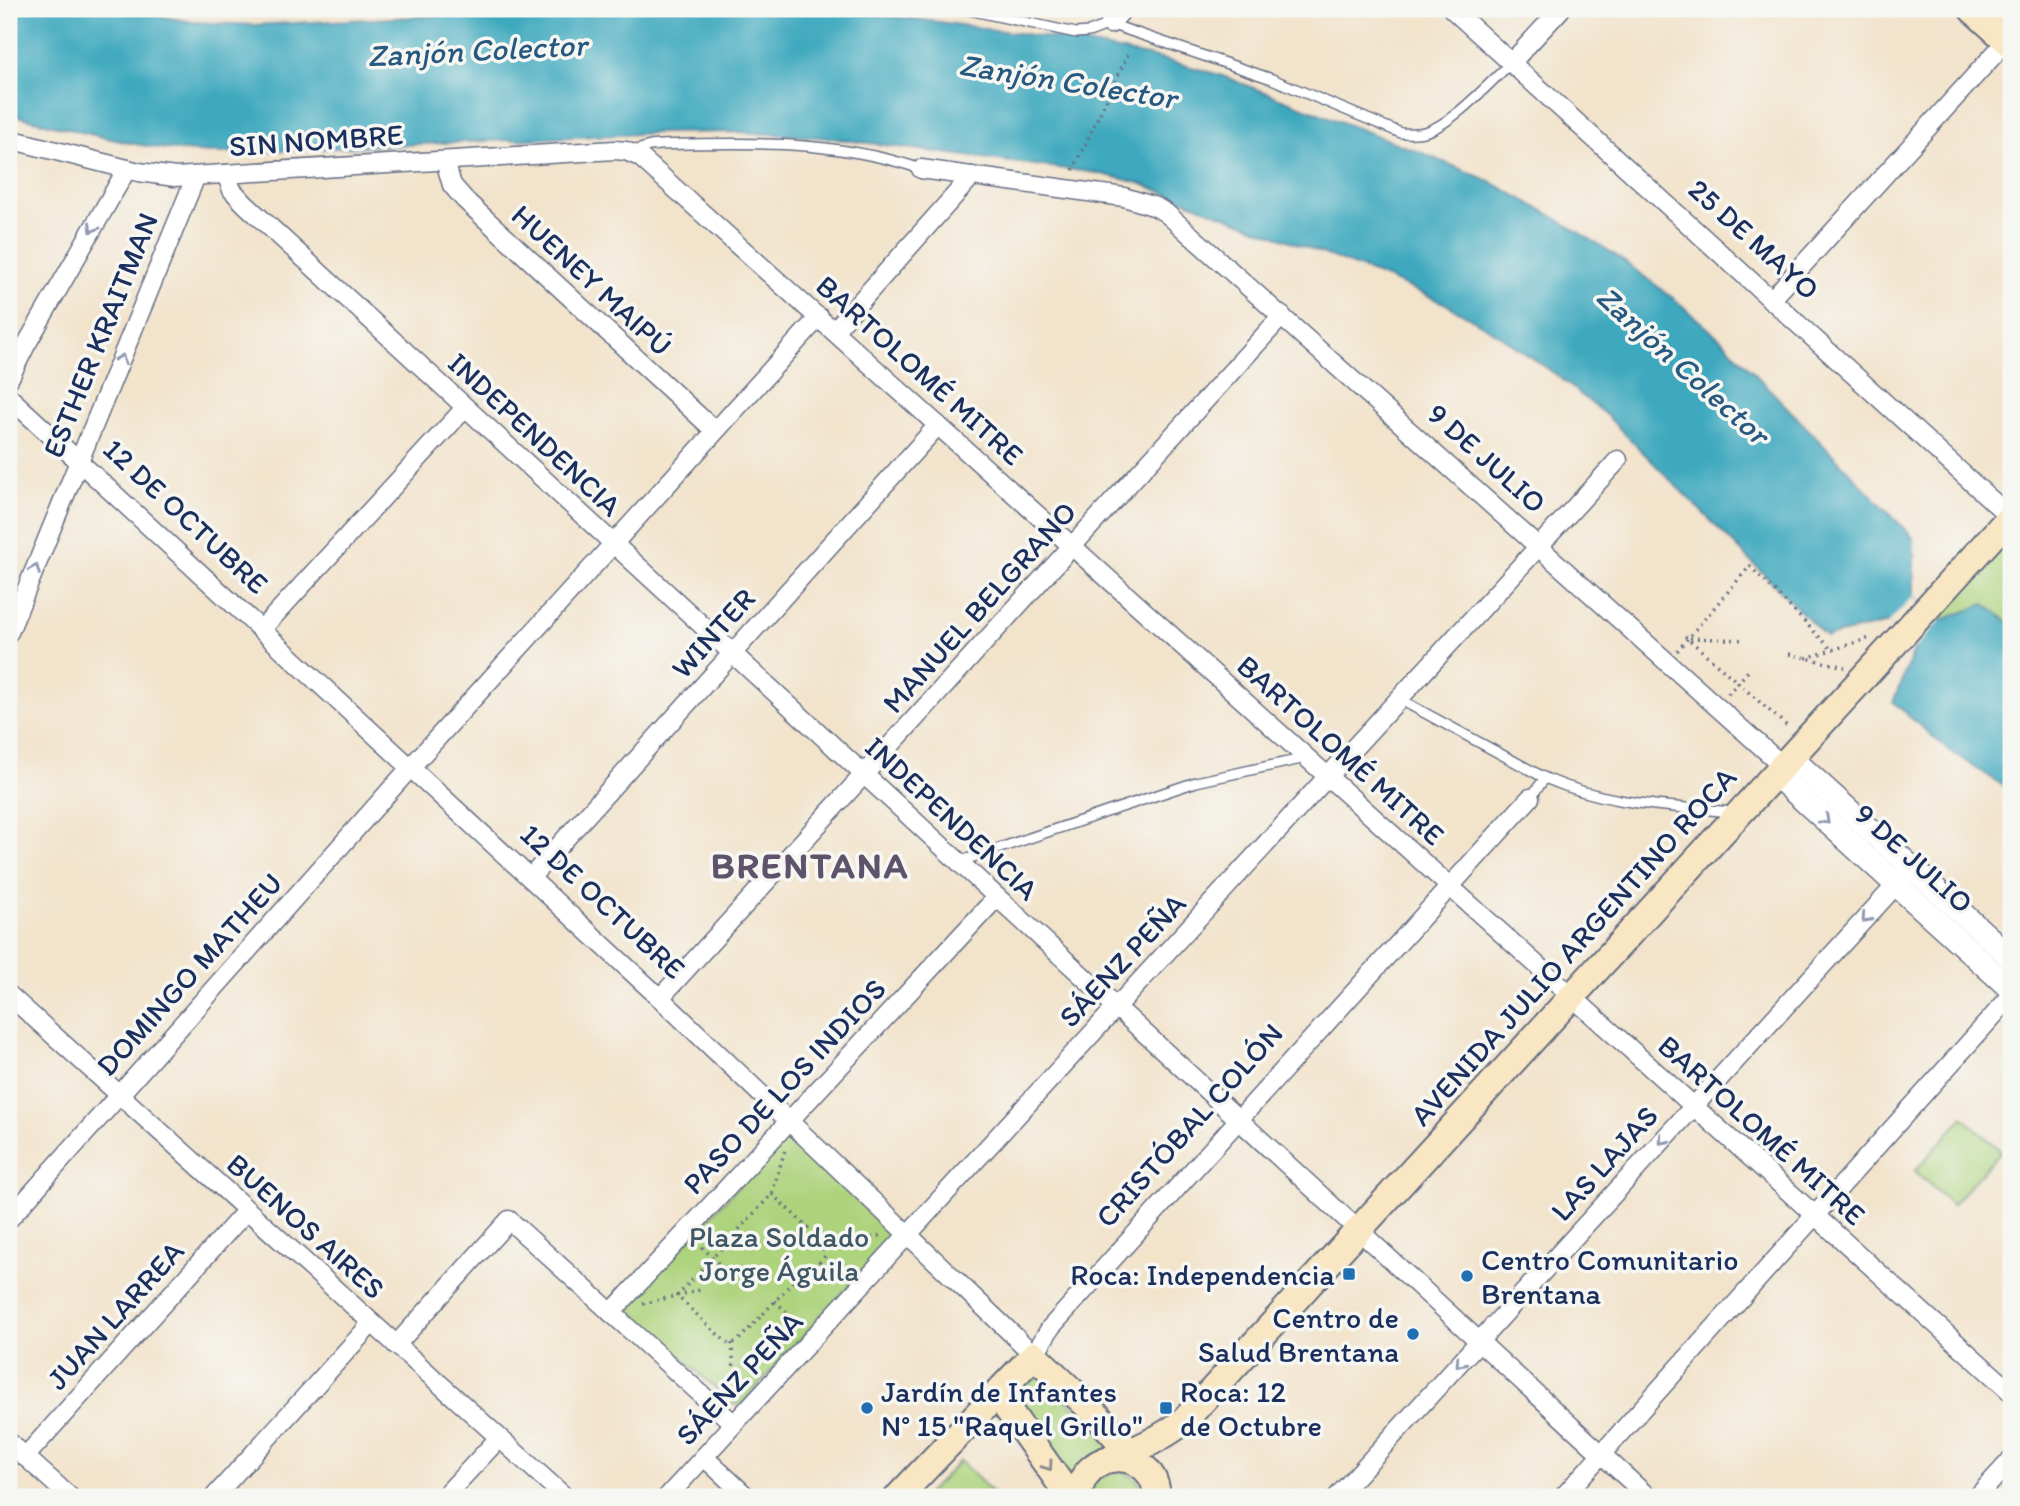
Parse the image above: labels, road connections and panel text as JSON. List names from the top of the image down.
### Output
{
  "streets": {
    "main road": ["12 DE OCTUBRE", "AVENIDA JULIO ARGENTINO ROCA", "CRISTÓBAL COLÓN"],
    "street": [
      "SIN NOMBRE",
      "25 DE MAYO",
      "HUENEY MAIPÚ",
      "ESTHER KRAITMAN",
      "BARTOLOMÉ MITRE",
      "INDEPENDENCIA",
      "9 DE JULIO",
      "MANUEL BELGRANO",
      "WINTER",
      "SÁENZ PEÑA",
      "DOMINGO MATHEU",
      "PASO DE LOS INDIOS",
      "LAS LAJAS",
      "BUENOS AIRES",
      "JUAN LARREA"
    ]
  },
  "crossings": [
    ["SIN NOMBRE", "HUENEY MAIPÚ"],
    ["SIN NOMBRE", "ESTHER KRAITMAN"],
    ["SIN NOMBRE", "BARTOLOMÉ MITRE"],
    ["SIN NOMBRE", "INDEPENDENCIA"],
    ["25 DE MAYO", "AVENIDA JULIO ARGENTINO ROCA"],
    ["HUENEY MAIPÚ", "DOMINGO MATHEU"],
    ["ESTHER KRAITMAN", "12 DE OCTUBRE"],
    ["BARTOLOMÉ MITRE", "MANUEL BELGRANO"],
    ["BARTOLOMÉ MITRE", "WINTER"],
    ["BARTOLOMÉ MITRE", "AVENIDA JULIO ARGENTINO ROCA"],
    ["BARTOLOMÉ MITRE", "SÁENZ PEÑA"],
    ["BARTOLOMÉ MITRE", "DOMINGO MATHEU"],
    ["BARTOLOMÉ MITRE", "CRISTÓBAL COLÓN"],
    ["BARTOLOMÉ MITRE", "LAS LAJAS"],
    ["INDEPENDENCIA", "MANUEL BELGRANO"],
    ["INDEPENDENCIA", "WINTER"],
    ["INDEPENDENCIA", "AVENIDA JULIO ARGENTINO ROCA"],
    ["INDEPENDENCIA", "SÁENZ PEÑA"],
    ["INDEPENDENCIA", "DOMINGO MATHEU"],
    ["INDEPENDENCIA", "PASO DE LOS INDIOS"],
    ["INDEPENDENCIA", "CRISTÓBAL COLÓN"],
    ["INDEPENDENCIA", "LAS LAJAS"],
    ["9 DE JULIO", "MANUEL BELGRANO"],
    ["9 DE JULIO", "AVENIDA JULIO ARGENTINO ROCA"],
    ["9 DE JULIO", "SÁENZ PEÑA"],
    ["9 DE JULIO", "LAS LAJAS"],
    ["12 DE OCTUBRE", "MANUEL BELGRANO"],
    ["12 DE OCTUBRE", "WINTER"],
    ["12 DE OCTUBRE", "AVENIDA JULIO ARGENTINO ROCA"],
    ["12 DE OCTUBRE", "SÁENZ PEÑA"],
    ["12 DE OCTUBRE", "DOMINGO MATHEU"],
    ["12 DE OCTUBRE", "PASO DE LOS INDIOS"],
    ["12 DE OCTUBRE", "CRISTÓBAL COLÓN"],
    ["DOMINGO MATHEU", "BUENOS AIRES"],
    ["BUENOS AIRES", "JUAN LARREA"]
  ],
  "one_way": ["LAS LAJAS"],
  "districts": ["BRENTANA"],
  "water": ["Zanjón Colector"],
  "parks": ["Plaza Soldado Jorge Águila"],
  "places": {
    "transit": ["Roca: Independencia", "Roca: 12 de Octubre"],
    "other": ["Centro Comunitario Brentana", "Centro de Salud Brentana", "Jardín de Infantes N° 15 \"Raquel Grillo\""]
  }
}
